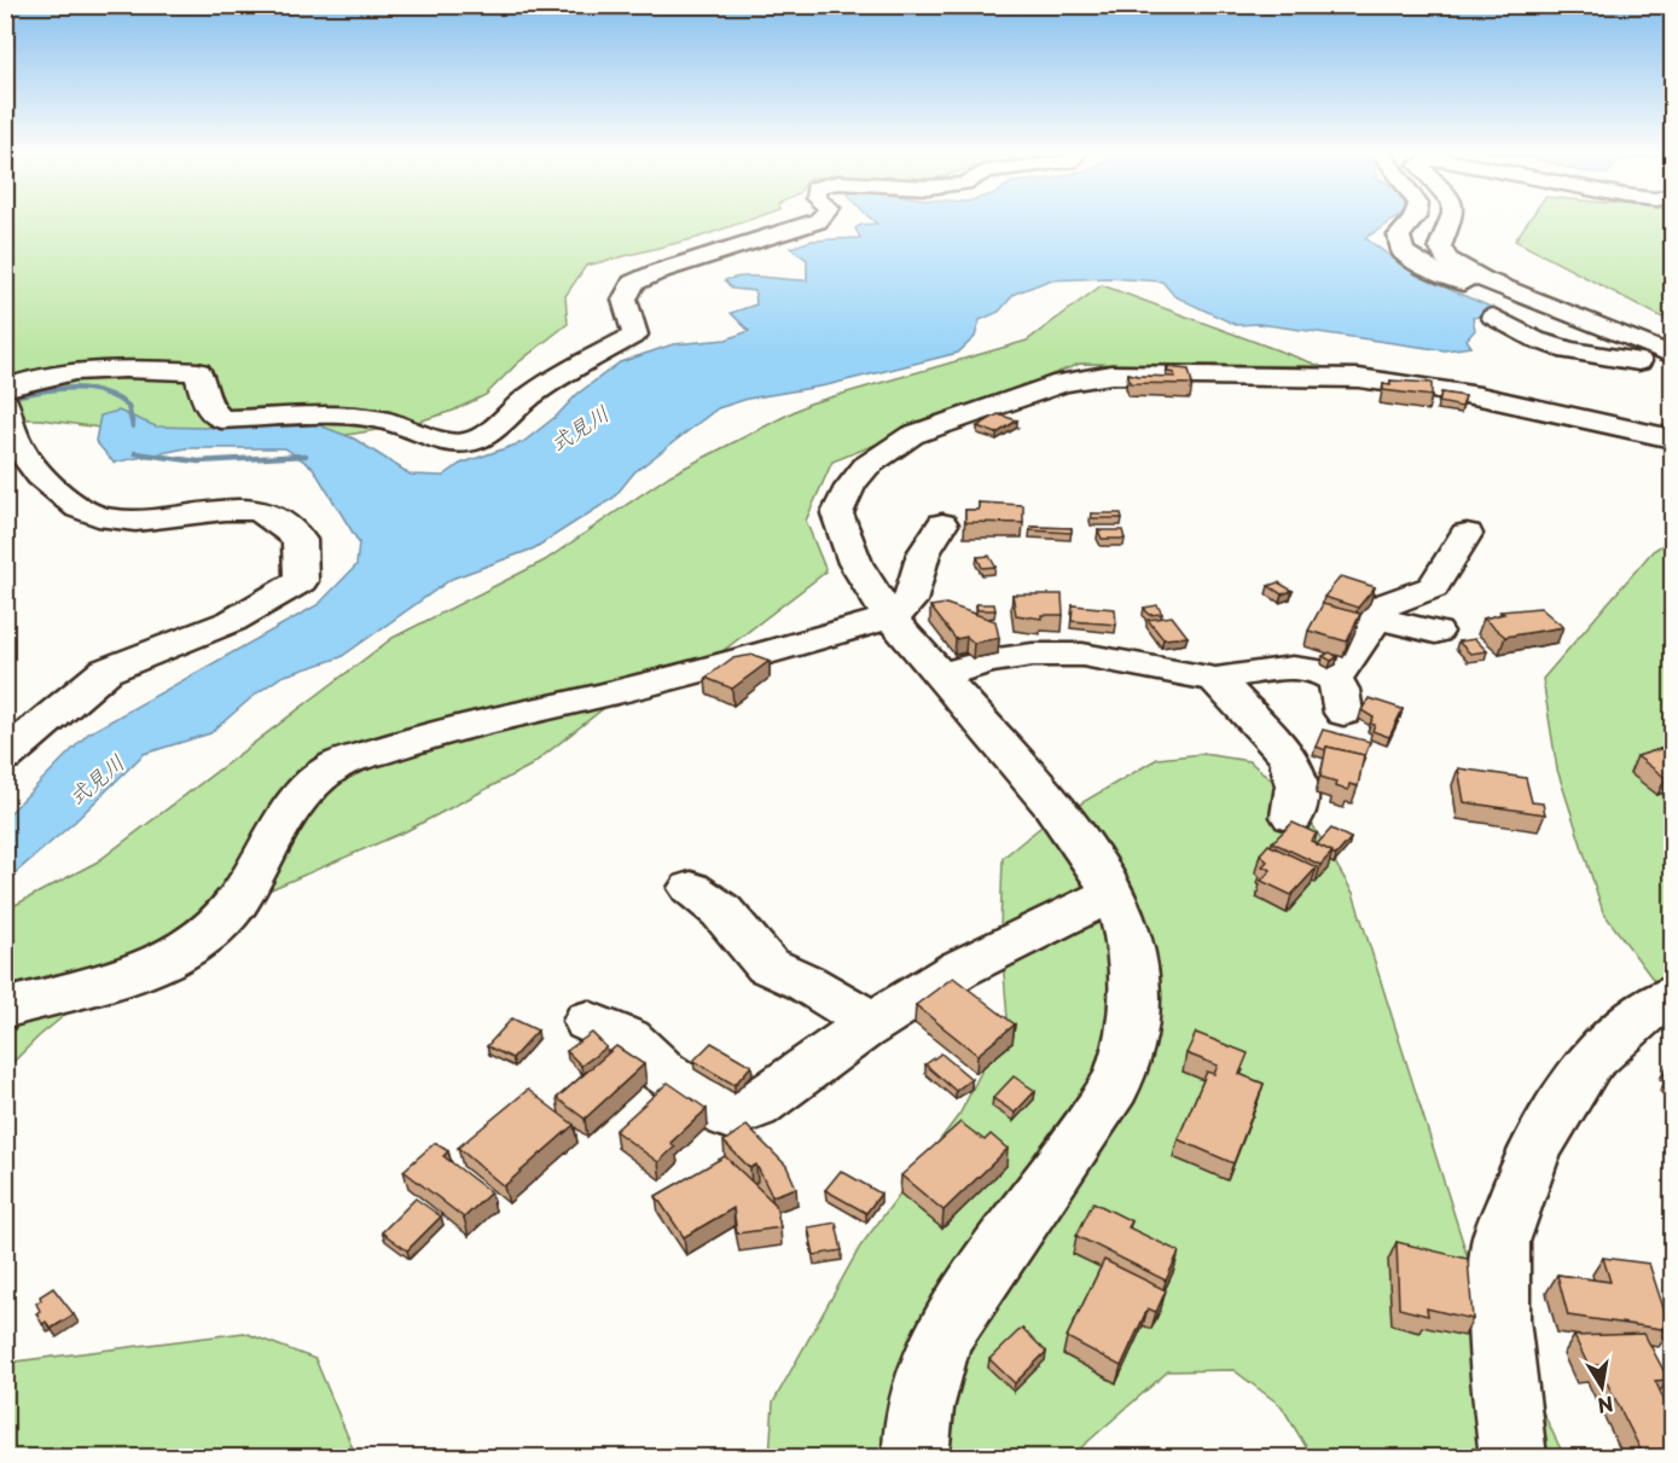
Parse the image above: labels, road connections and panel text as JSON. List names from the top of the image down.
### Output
{
  "water": ["式見川"],
  "north": "bottom"
}
